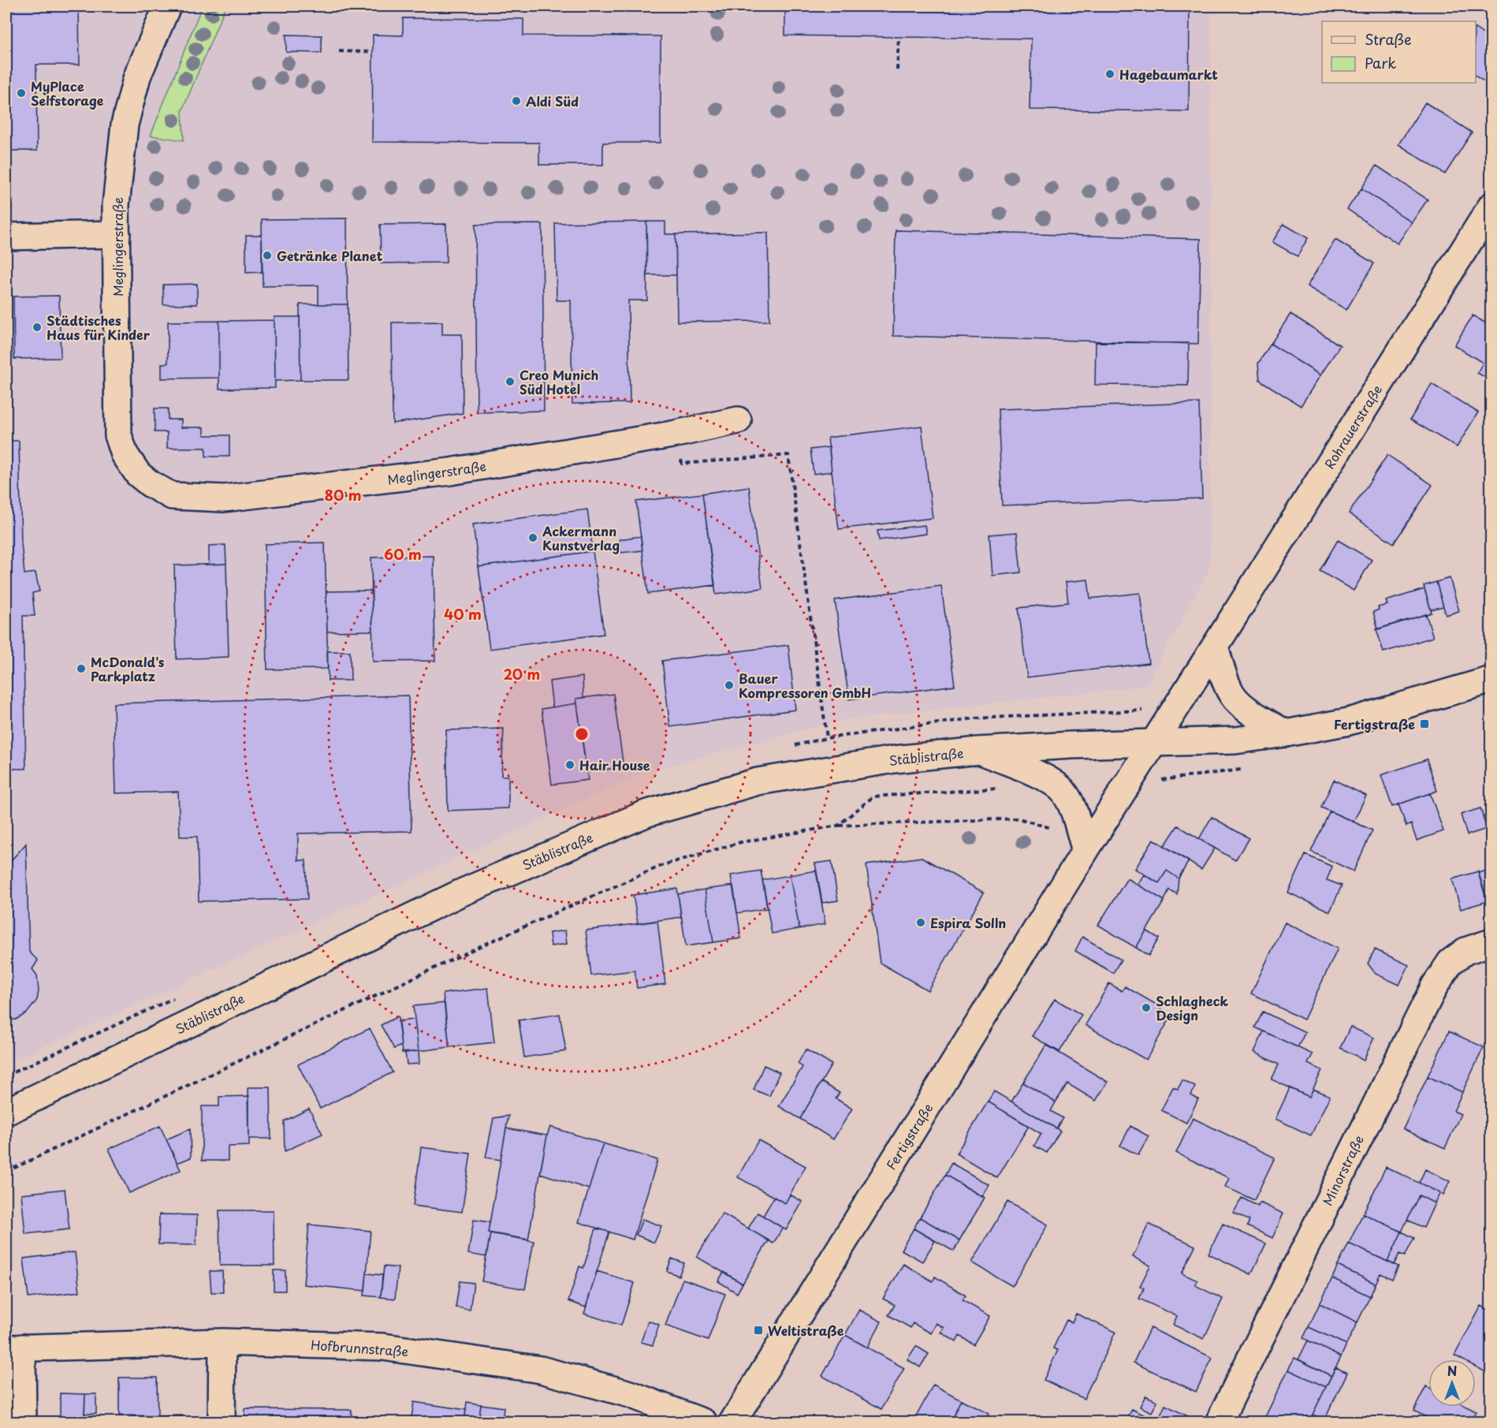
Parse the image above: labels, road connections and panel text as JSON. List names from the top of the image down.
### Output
{
  "streets": {
    "street": [
      "Meglingerstraße",
      "Rohrauerstraße",
      "Stäblistraße",
      "Fertigstraße",
      "Minorstraße",
      "Hofbrunnstraße"
    ]
  },
  "crossings": [
    ["Rohrauerstraße", "Stäblistraße"],
    ["Rohrauerstraße", "Fertigstraße"],
    ["Stäblistraße", "Fertigstraße"]
  ],
  "places": {
    "other": [
      "Hagebaumarkt",
      "MyPlace Selfstorage",
      "Aldi Süd",
      "Getränke Planet",
      "Städtisches Haus für Kinder",
      "Creo Munich Süd Hotel",
      "Ackermann Kunstverlag",
      "McDonald's Parkplatz",
      "Bauer Kompressoren GmbH",
      "Hair House",
      "Espira Solln",
      "Schlagheck Design"
    ],
    "transit": ["Fertigstraße", "Weltistraße"]
  },
  "legend": ["Straße", "Park"],
  "north": "top",
  "rings": [
    "80 m",
    "60 m",
    "40 m",
    "20 m"
  ]
}
